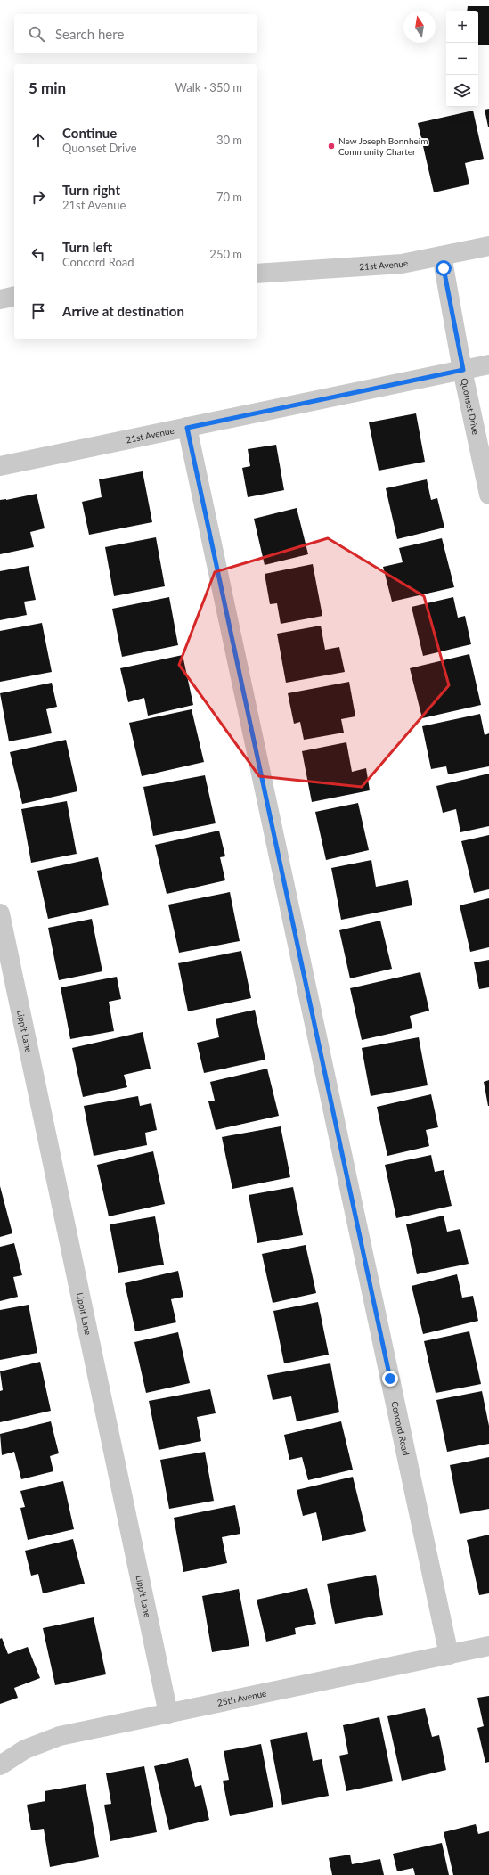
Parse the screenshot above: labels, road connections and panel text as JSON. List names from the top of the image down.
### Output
{
  "streets": {
    "street": [
      "21st Avenue",
      "Quonset Drive",
      "Lippit Lane",
      "Concord Road",
      "25th Avenue"
    ]
  },
  "crossings": [
    ["21st Avenue", "Quonset Drive"],
    ["21st Avenue", "Concord Road"],
    ["Lippit Lane", "25th Avenue"],
    ["Concord Road", "25th Avenue"]
  ],
  "places": ["New Joseph Bonnheim Community Charter"],
  "north": "top",
  "page": {
    "map_buttons": ["+", "−"],
    "search": "Search here",
    "heading": ["5 min", "Walk · 350 m"],
    "list": [
      ["Continue", "Quonset Drive", "30 m"],
      ["Turn right", "21st Avenue", "70 m"],
      ["Turn left", "Concord Road", "250 m"],
      "Arrive at destination"
    ]
  }
}
